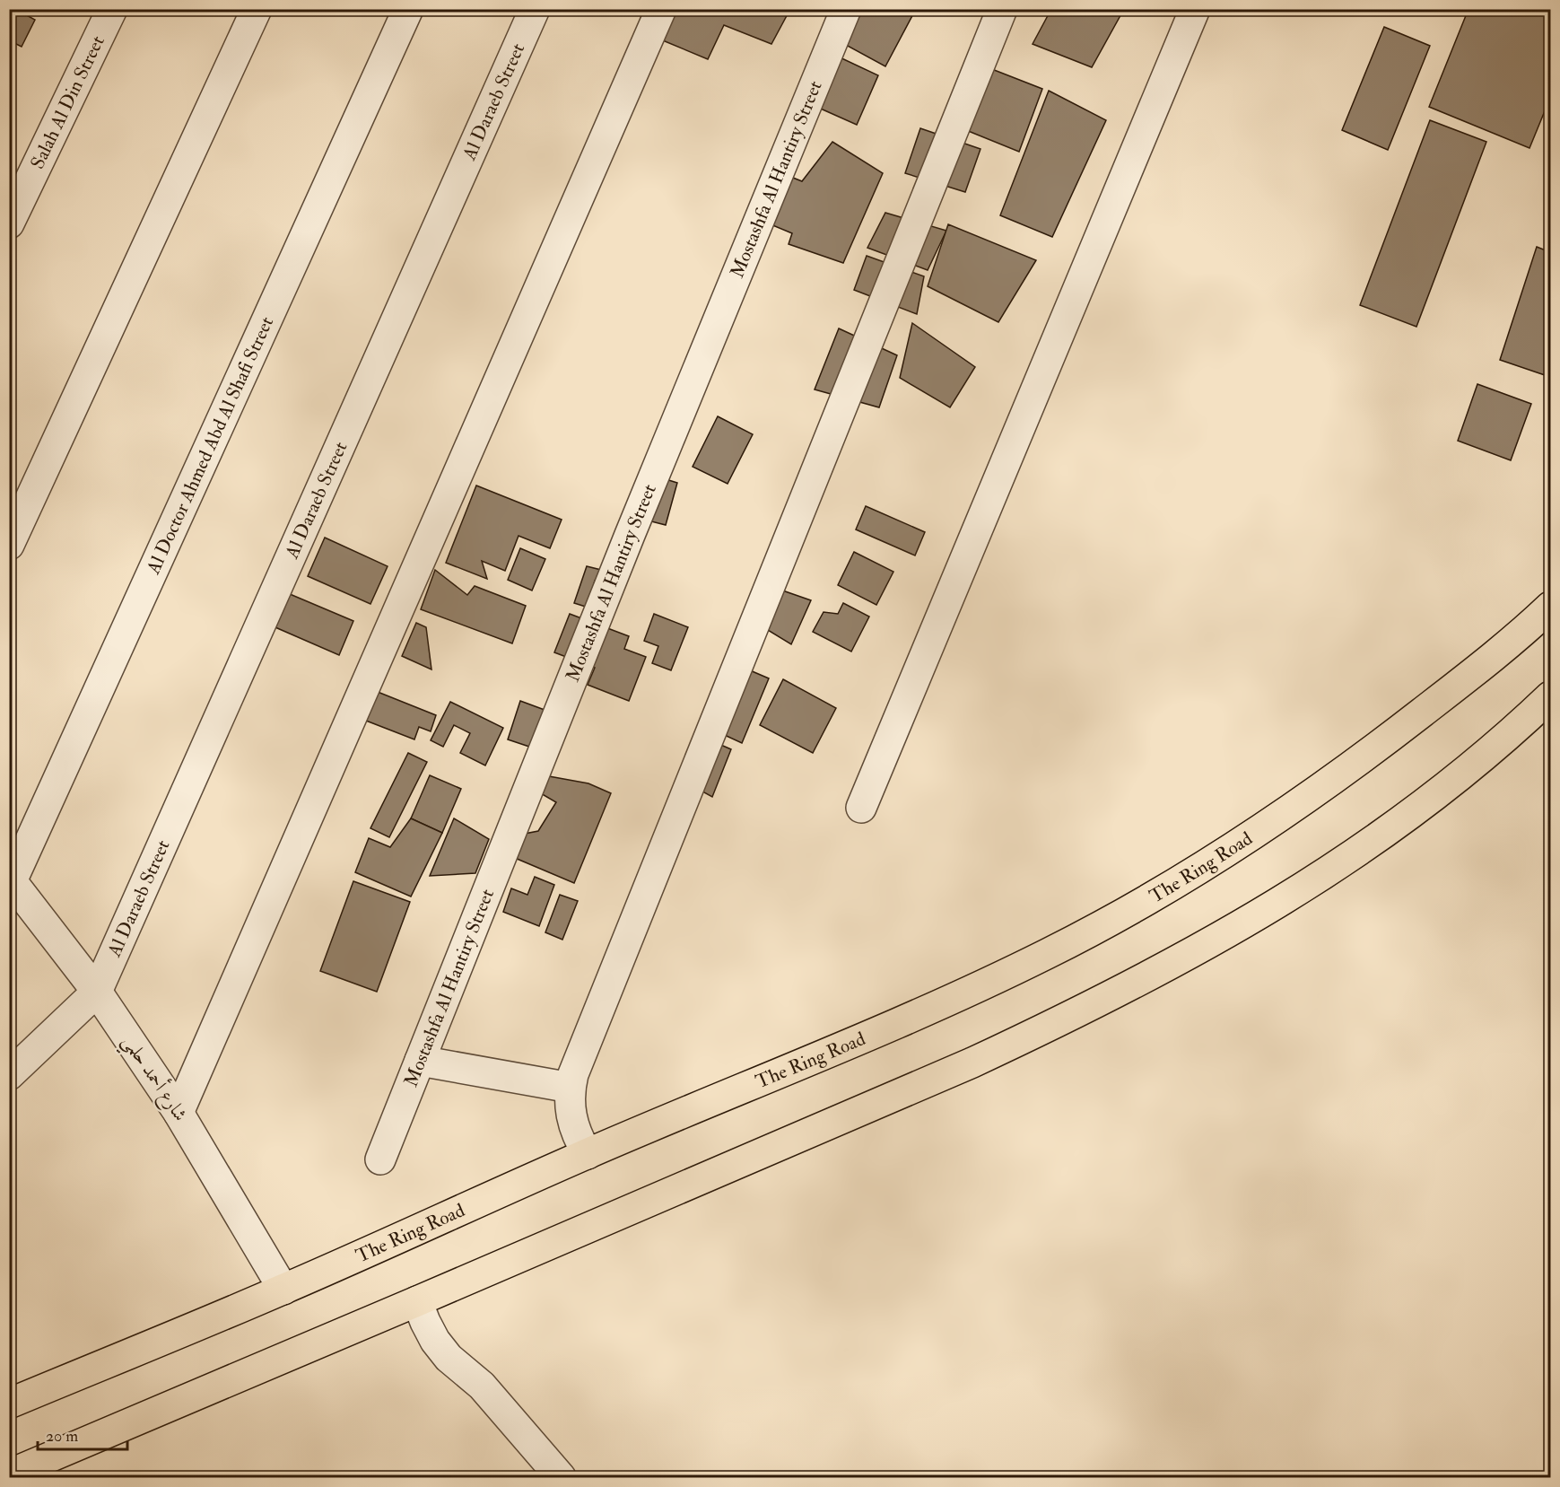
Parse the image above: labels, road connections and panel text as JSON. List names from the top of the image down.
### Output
{
  "streets": {
    "highway": ["The Ring Road"],
    "street": [
      "Salah Al Din Street",
      "Al Daraeb Street",
      "Mostashfa Al Hantiry Street",
      "Al Doctor Ahmed Abd Al Shafi Street",
      "شارع أحمد حلمي"
    ]
  },
  "crossings": [
    ["Al Daraeb Street", "شارع أحمد حلمي"],
    ["Al Doctor Ahmed Abd Al Shafi Street", "شارع أحمد حلمي"],
    ["The Ring Road", "شارع أحمد حلمي"]
  ],
  "scale_bar": "20 m"
}
